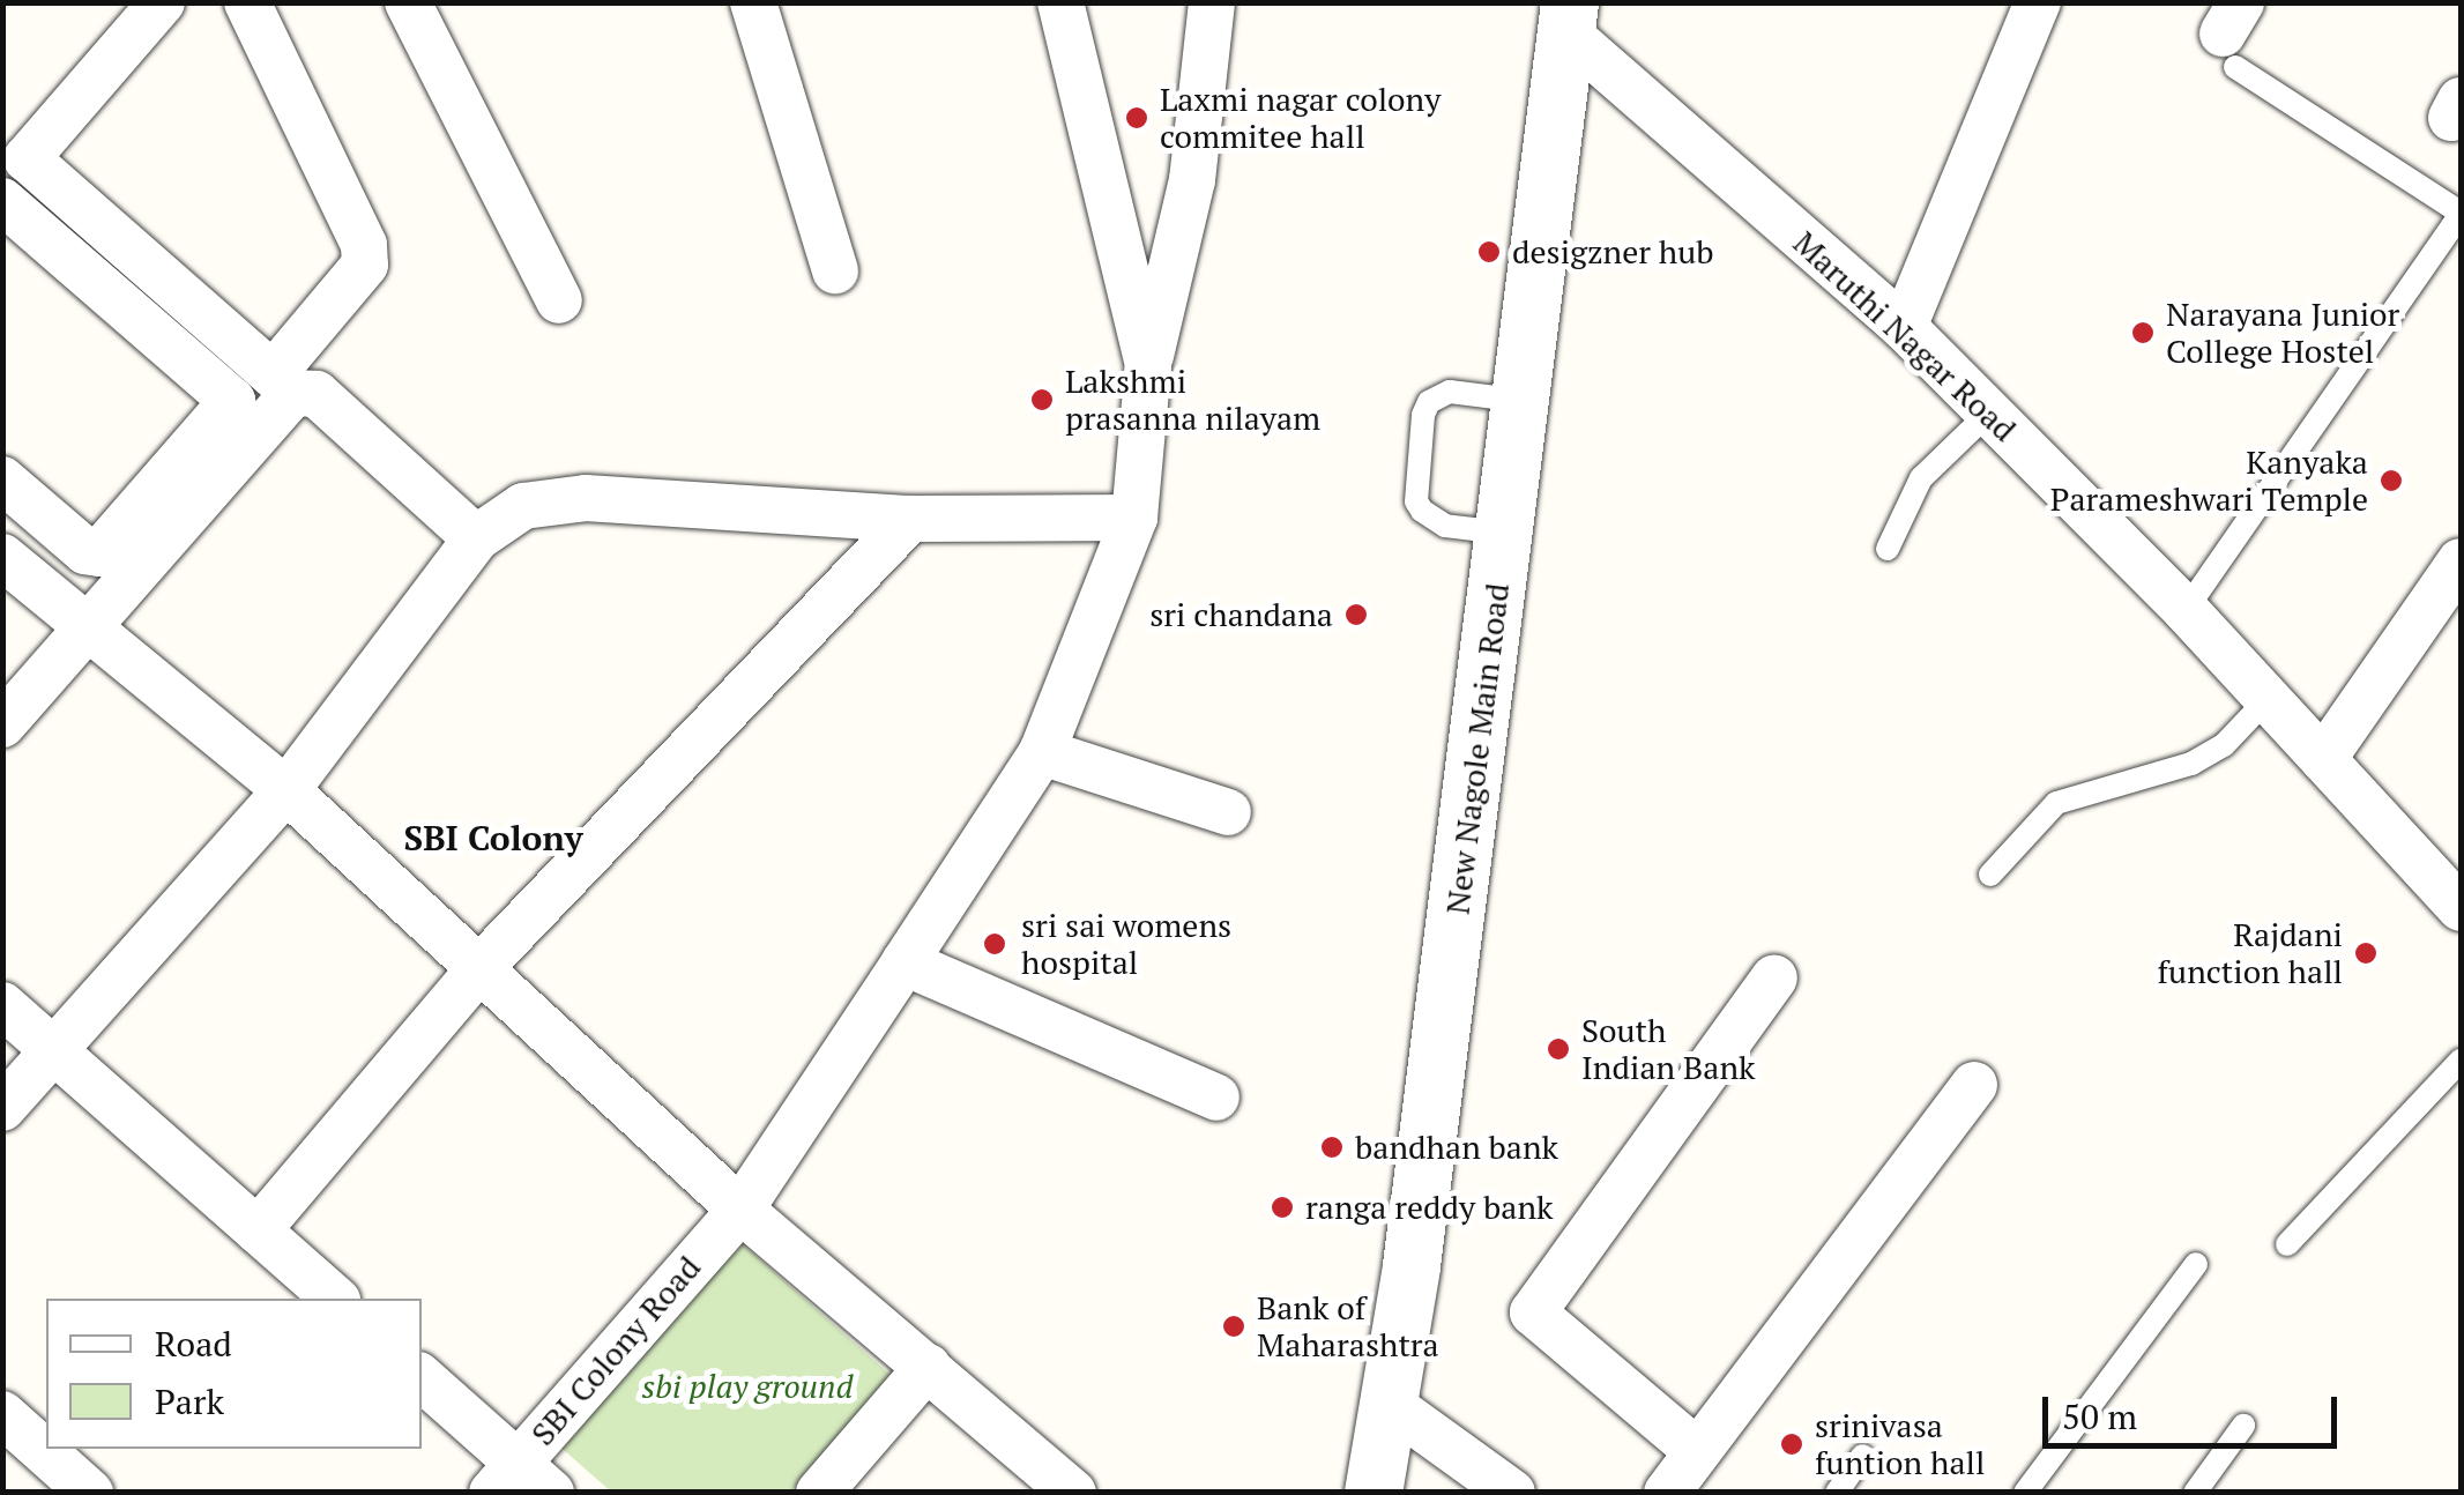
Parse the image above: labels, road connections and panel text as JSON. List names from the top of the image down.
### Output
{
  "streets": {
    "street": ["Maruthi Nagar Road", "New Nagole Main Road", "SBI Colony Road"]
  },
  "crossings": [
    ["Maruthi Nagar Road", "New Nagole Main Road"]
  ],
  "districts": ["SBI Colony"],
  "parks": ["sbi play ground"],
  "places": [
    "Laxmi nagar colony commitee hall",
    "desigzner hub",
    "Narayana Junior College Hostel",
    "Lakshmi prasanna nilayam",
    "Kanyaka Parameshwari Temple",
    "sri chandana",
    "sri sai womens hospital",
    "Rajdani function hall",
    "South Indian Bank",
    "bandhan bank",
    "ranga reddy bank",
    "Bank of Maharashtra",
    "srinivasa funtion hall"
  ],
  "legend": ["Road", "Park"],
  "scale_bar": "50 m"
}
